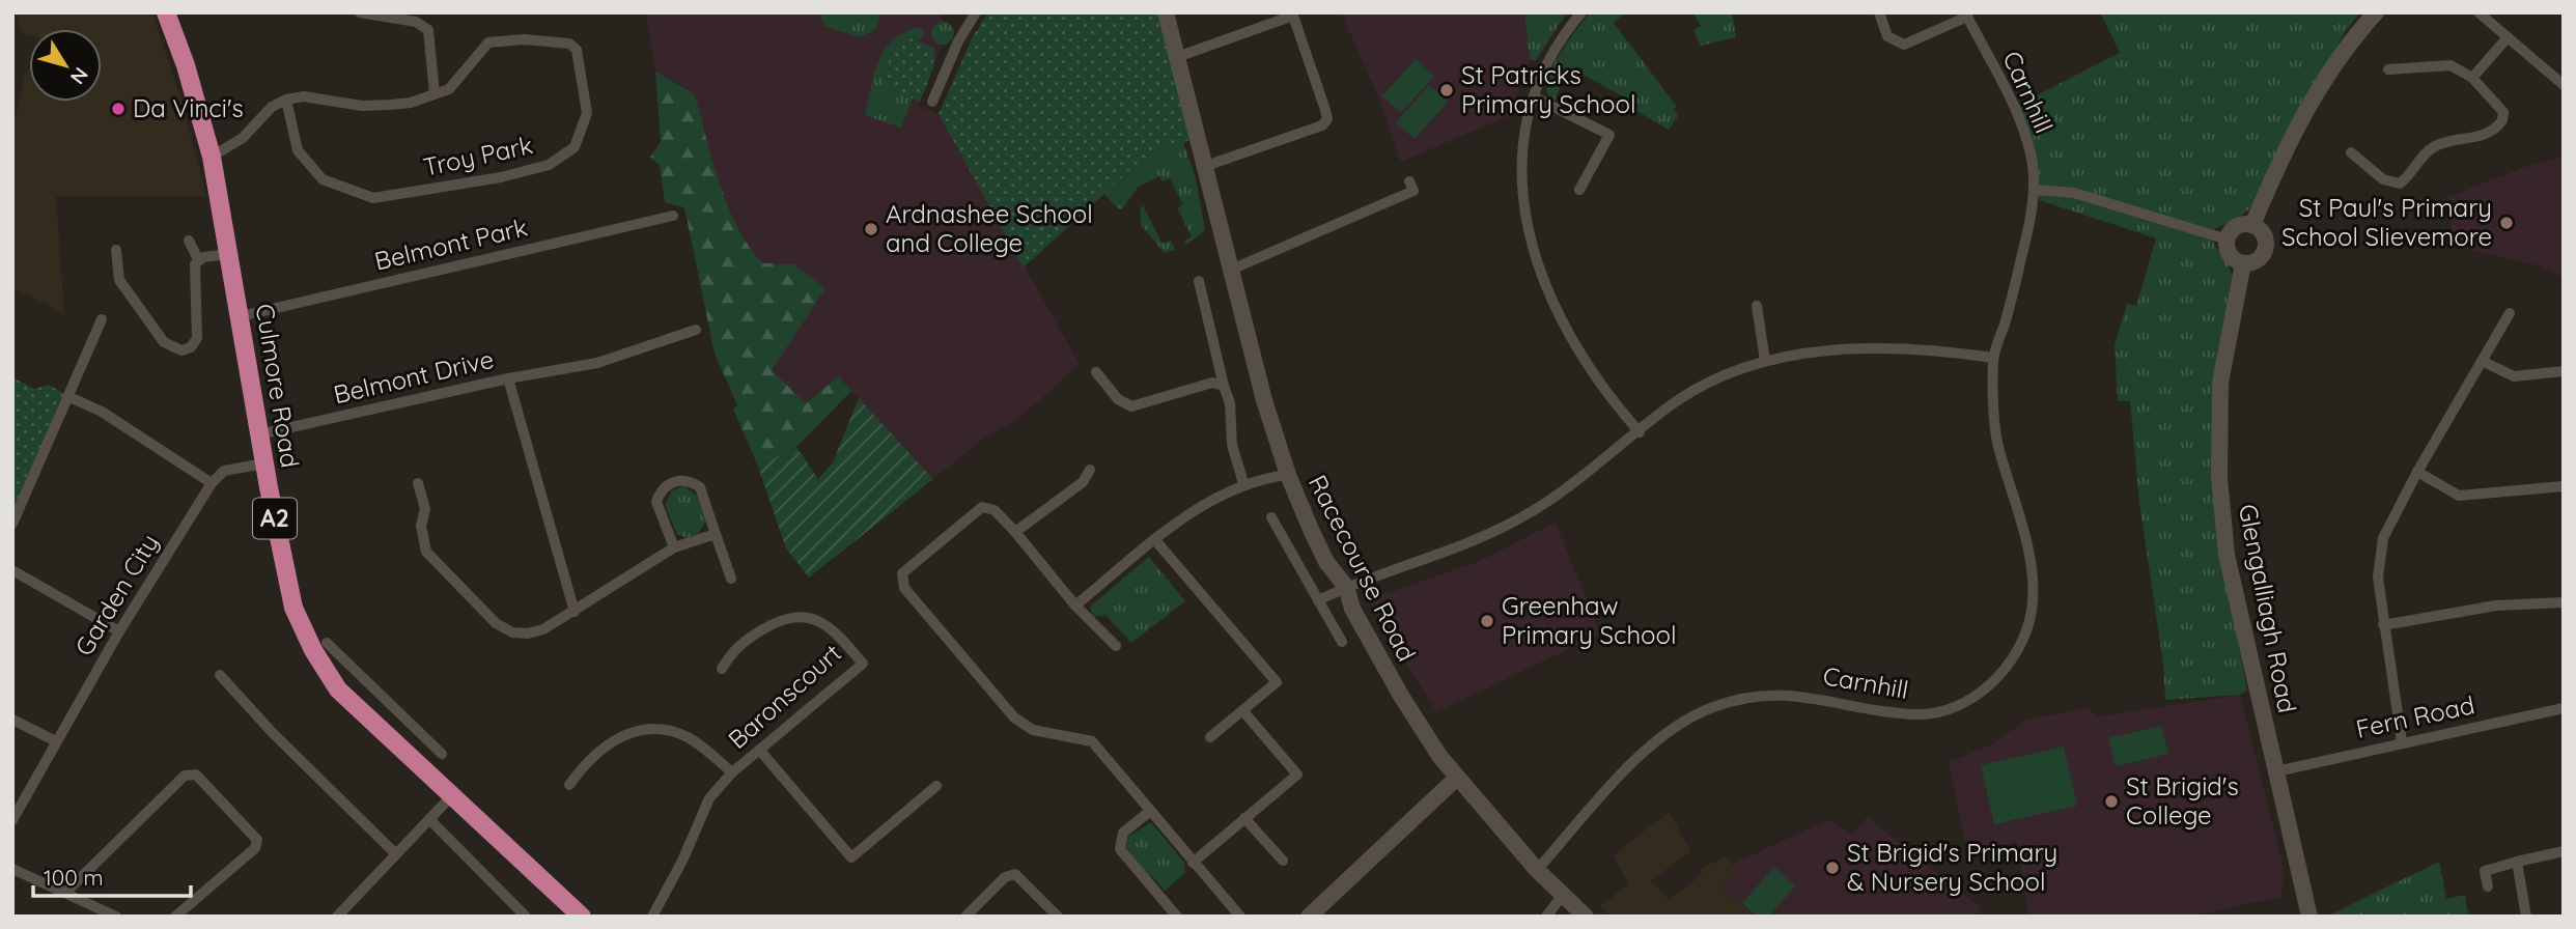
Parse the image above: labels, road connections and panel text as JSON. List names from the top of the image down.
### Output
{
  "streets": {
    "highway": ["Culmore Road", "A2"],
    "main road": ["Racecourse Road", "Glengalliagh Road"],
    "street": [
      "Carnhill",
      "Troy Park",
      "Belmont Park",
      "Belmont Drive",
      "Garden City",
      "Baronscourt",
      "Fern Road"
    ]
  },
  "crossings": [
    ["Carnhill", "Racecourse Road"],
    ["Belmont Park", "Culmore Road"],
    ["Belmont Drive", "Culmore Road"],
    ["Glengalliagh Road", "Fern Road"]
  ],
  "places": [
    "St Patricks Primary School",
    "Da Vinci's",
    "St Paul's Primary School Slievemore",
    "Ardnashee School and College",
    "Greenhaw Primary School",
    "St Brigid's College",
    "St Brigid's Primary & Nursery School"
  ],
  "scale_bar": "100 m",
  "north": "bottom right"
}
